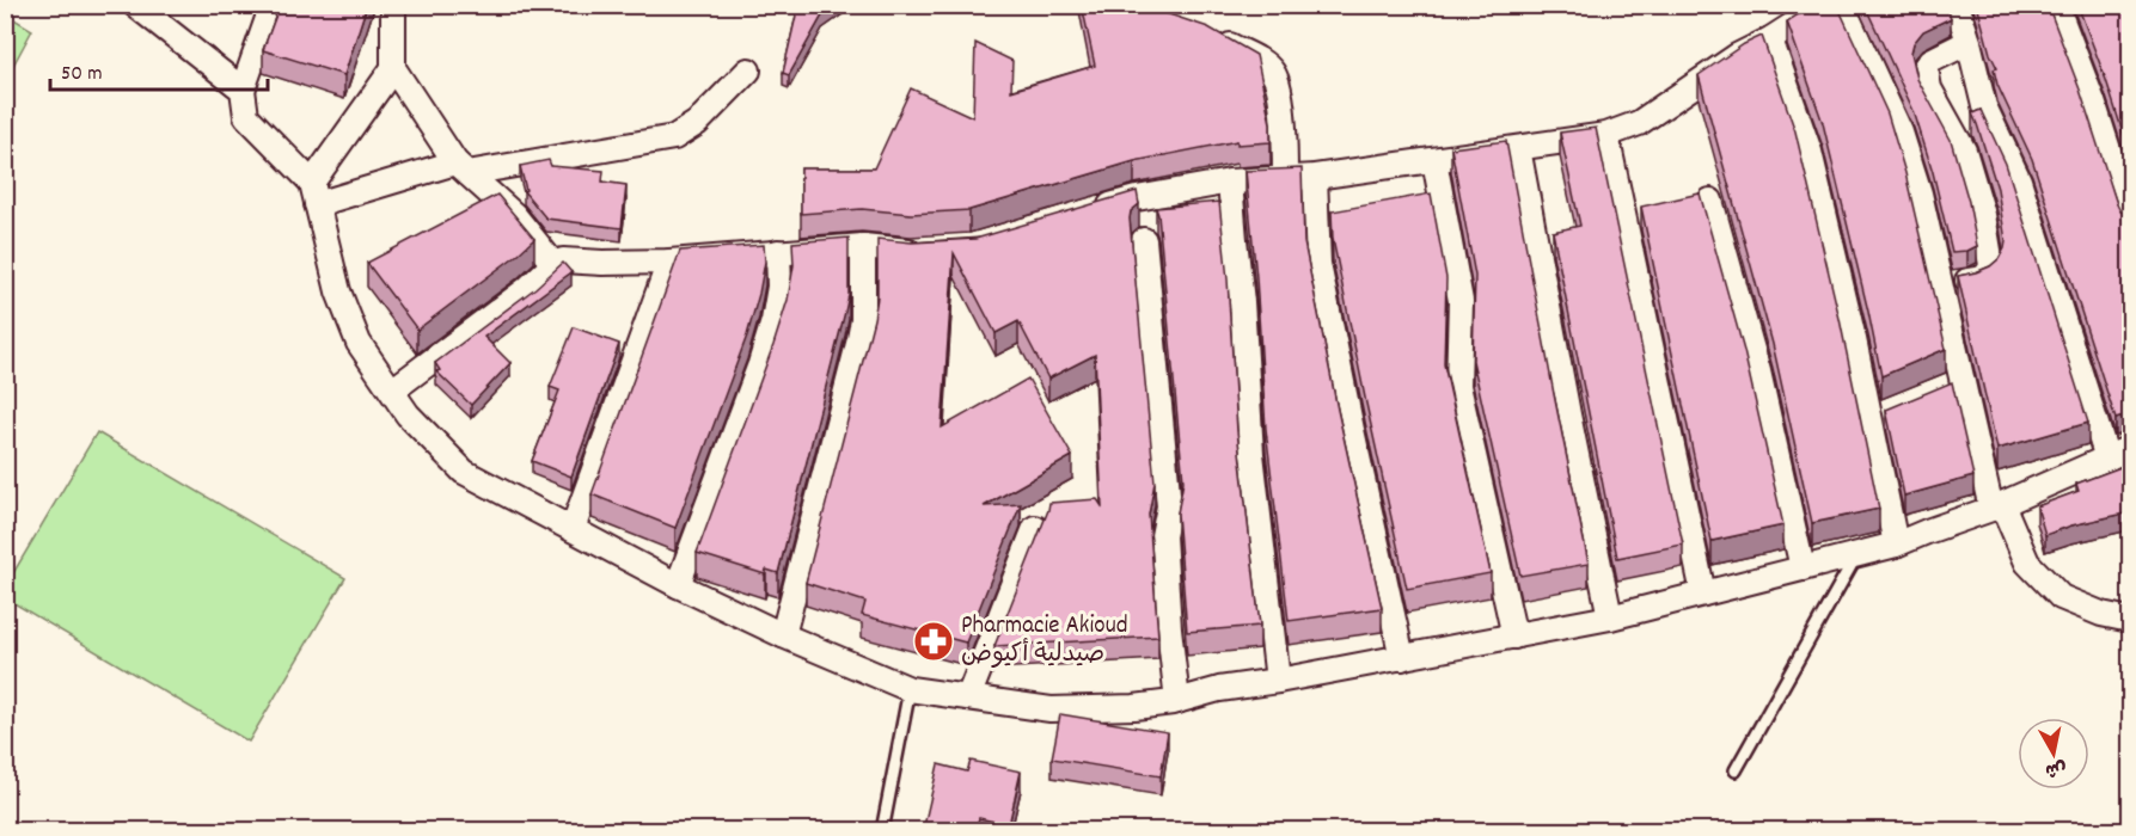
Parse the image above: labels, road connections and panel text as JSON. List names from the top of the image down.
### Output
{
  "places": {
    "pharmacy": ["Pharmacie Akioud صيدلية أكيوض"]
  },
  "scale_bar": "50 m",
  "north": "bottom"
}
